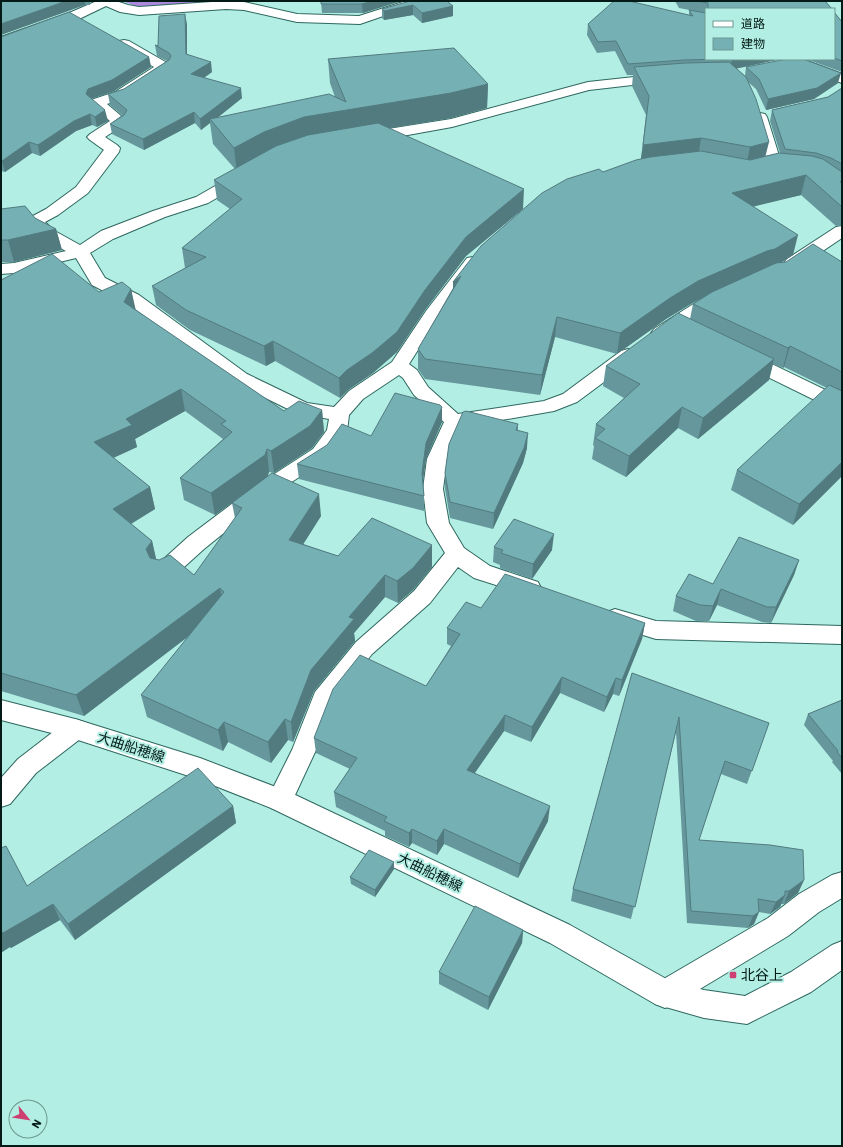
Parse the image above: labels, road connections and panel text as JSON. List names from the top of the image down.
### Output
{
  "streets": {
    "street": ["大曲船穂線"]
  },
  "places": {
    "transit": ["北谷上"]
  },
  "legend": ["道路", "建物"],
  "north": "bottom right"
}
